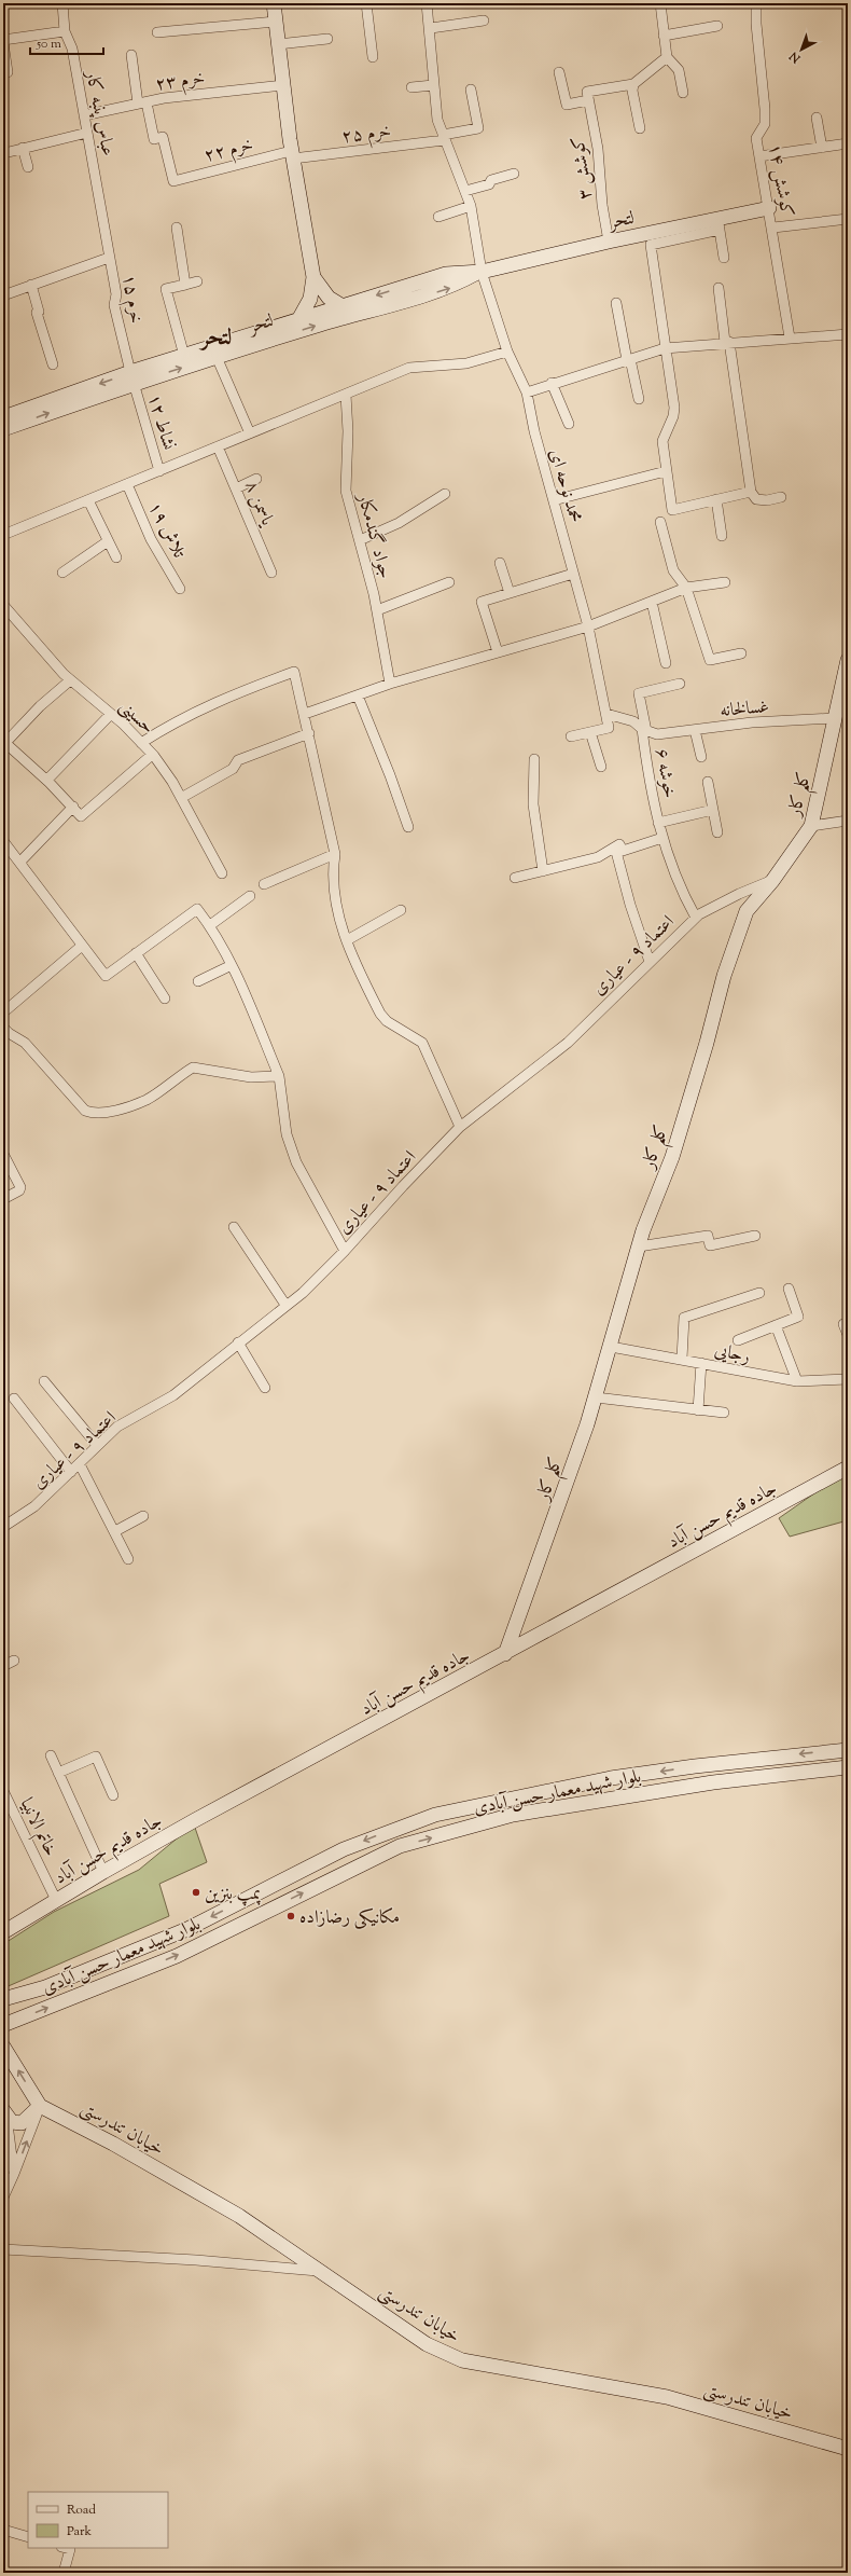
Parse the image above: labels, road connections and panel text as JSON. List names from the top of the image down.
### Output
{
  "streets": {
    "street": [
      "خرم ۲۳",
      "عباس پنبه کار",
      "خرم ۲۵",
      "خرم ۲۲",
      "کوشش ۳",
      "کوشش ۱۴",
      "لتحر",
      "خرم ۱۵",
      "نشاط ۱۲",
      "محمد نوحه ای",
      "یاسمن ۸",
      "تلاش ۱۹",
      "جواد گندمکار",
      "غسالخانه",
      "حسینی",
      "خوشه ۶",
      "کلم کار",
      "اعتماد ۹ - عیاری",
      "رجایی",
      "جاده قدیم حسن آباد",
      "بلوار شهید معمار حسن آبادی",
      "خاتم الانبیا",
      "خیابان تندرستی"
    ]
  },
  "crossings": [
    ["خرم ۲۳", "عباس پنبه کار"],
    ["خرم ۲۳", "خرم ۲۲"],
    ["عباس پنبه کار", "خرم ۱۵"],
    ["خرم ۲۵", "خرم ۲۲"],
    ["خرم ۲۵", "محمد نوحه ای"],
    ["کوشش ۳", "لتحر"],
    ["کوشش ۱۴", "لتحر"],
    ["لتحر", "خرم ۱۵"],
    ["لتحر", "نشاط ۱۲"],
    ["لتحر", "محمد نوحه ای"],
    ["خرم ۱۵", "نشاط ۱۲"],
    ["غسالخانه", "خوشه ۶"],
    ["غسالخانه", "کلم کار"],
    ["خوشه ۶", "اعتماد ۹ - عیاری"],
    ["کلم کار", "اعتماد ۹ - عیاری"],
    ["کلم کار", "رجایی"],
    ["کلم کار", "جاده قدیم حسن آباد"],
    ["جاده قدیم حسن آباد", "خاتم الانبیا"]
  ],
  "districts": ["لتحر"],
  "places": ["پمپ بنزین", "مکانیکی رضازاده"],
  "legend": ["Road", "Park"],
  "scale_bar": "50 m",
  "north": "bottom left"
}
